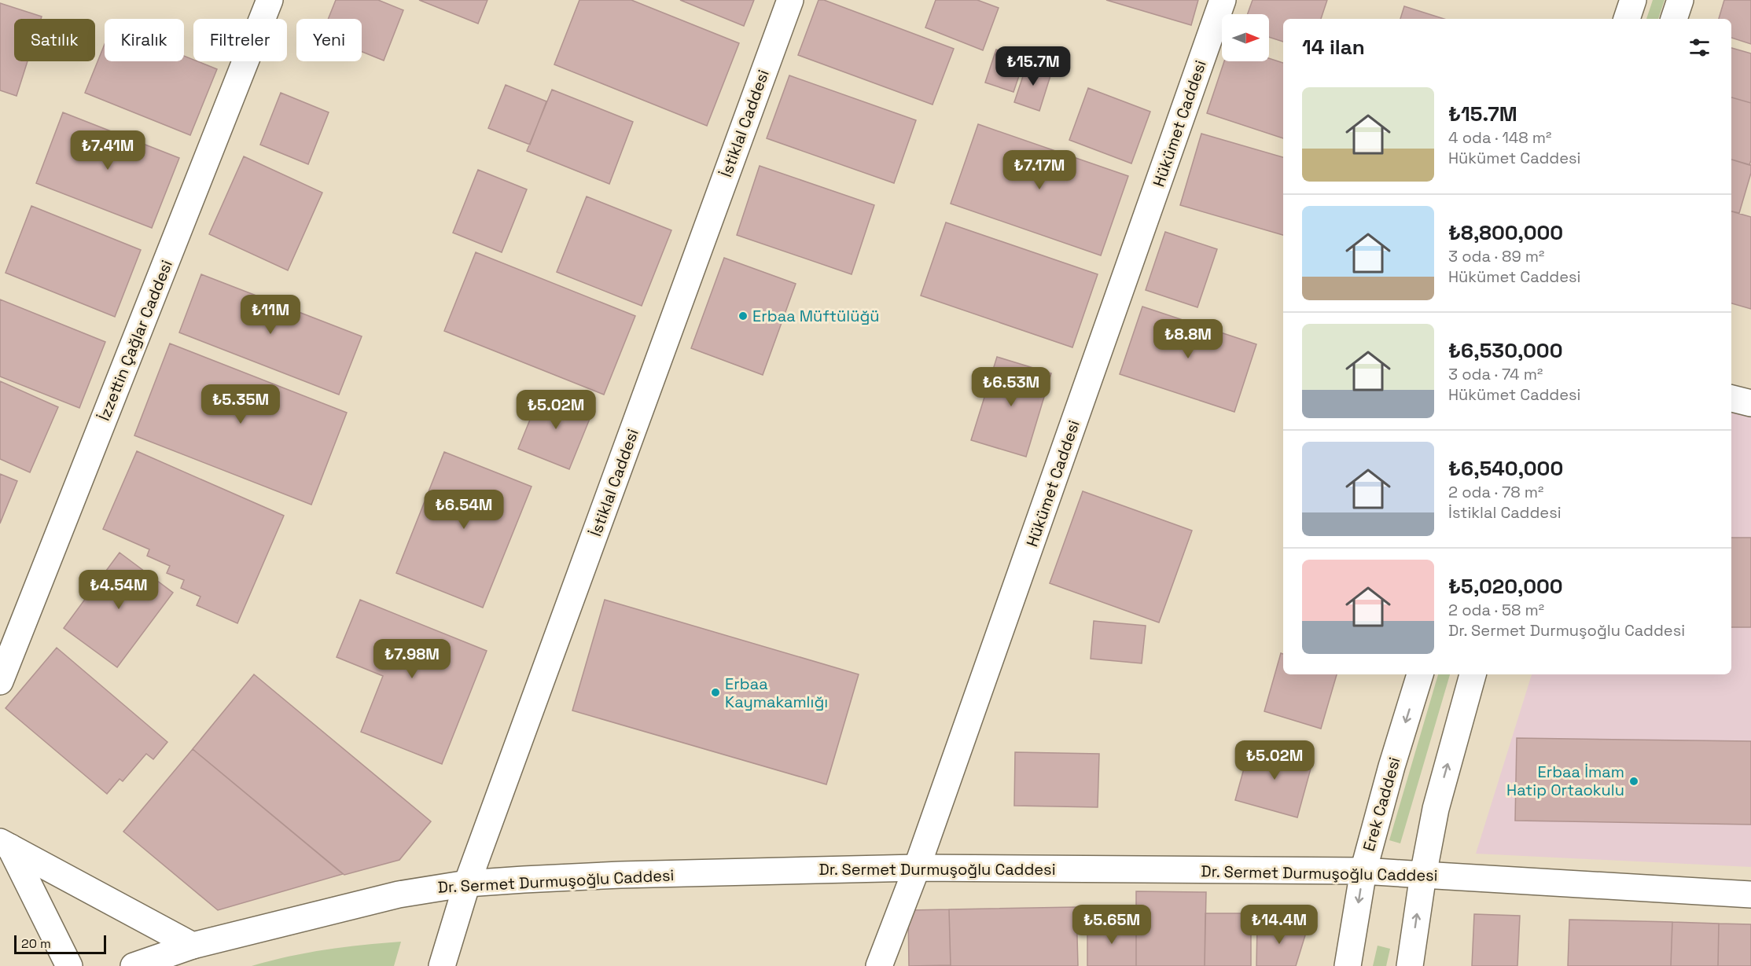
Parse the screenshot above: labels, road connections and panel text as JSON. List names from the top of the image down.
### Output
{
  "streets": {
    "street": [
      "İstiklal Caddesi",
      "Hükümet Caddesi",
      "İzzettin Çağlar Caddesi",
      "Erek Caddesi",
      "Dr. Sermet Durmuşoğlu Caddesi"
    ]
  },
  "crossings": [
    ["İstiklal Caddesi", "Dr. Sermet Durmuşoğlu Caddesi"],
    ["Hükümet Caddesi", "Dr. Sermet Durmuşoğlu Caddesi"],
    ["Erek Caddesi", "Dr. Sermet Durmuşoğlu Caddesi"]
  ],
  "places": ["Erbaa Müftülüğü", "Erbaa Kaymakamlığı", "Erbaa İmam Hatip Ortaokulu"],
  "scale_bar": "20 m",
  "north": "right",
  "page": {
    "chip": [
      "Satılık",
      "Kiralık",
      "Filtreler",
      "Yeni"
    ],
    "heading": "14 ilan",
    "price": [
      "₺15.7M",
      "₺7.41M",
      "₺7.17M",
      "₺11M",
      "₺8.8M",
      "₺6.53M",
      "₺5.35M",
      "₺5.02M",
      "₺6.54M",
      "₺4.54M",
      "₺7.98M",
      "₺5.02M",
      "₺5.65M",
      "₺14.4M"
    ],
    "list": [
      {
        "name": "₺15.7M",
        "note": "4 oda · 148 m² · Hükümet Caddesi"
      },
      {
        "name": "₺8,800,000",
        "note": "3 oda · 89 m² · Hükümet Caddesi"
      },
      {
        "name": "₺6,530,000",
        "note": "3 oda · 74 m² · Hükümet Caddesi"
      },
      {
        "name": "₺6,540,000",
        "note": "2 oda · 78 m² · İstiklal Caddesi"
      },
      {
        "name": "₺5,020,000",
        "note": "2 oda · 58 m² · Dr. Sermet Durmuşoğlu Caddesi"
      }
    ],
    "scale": "20 m"
  }
}
